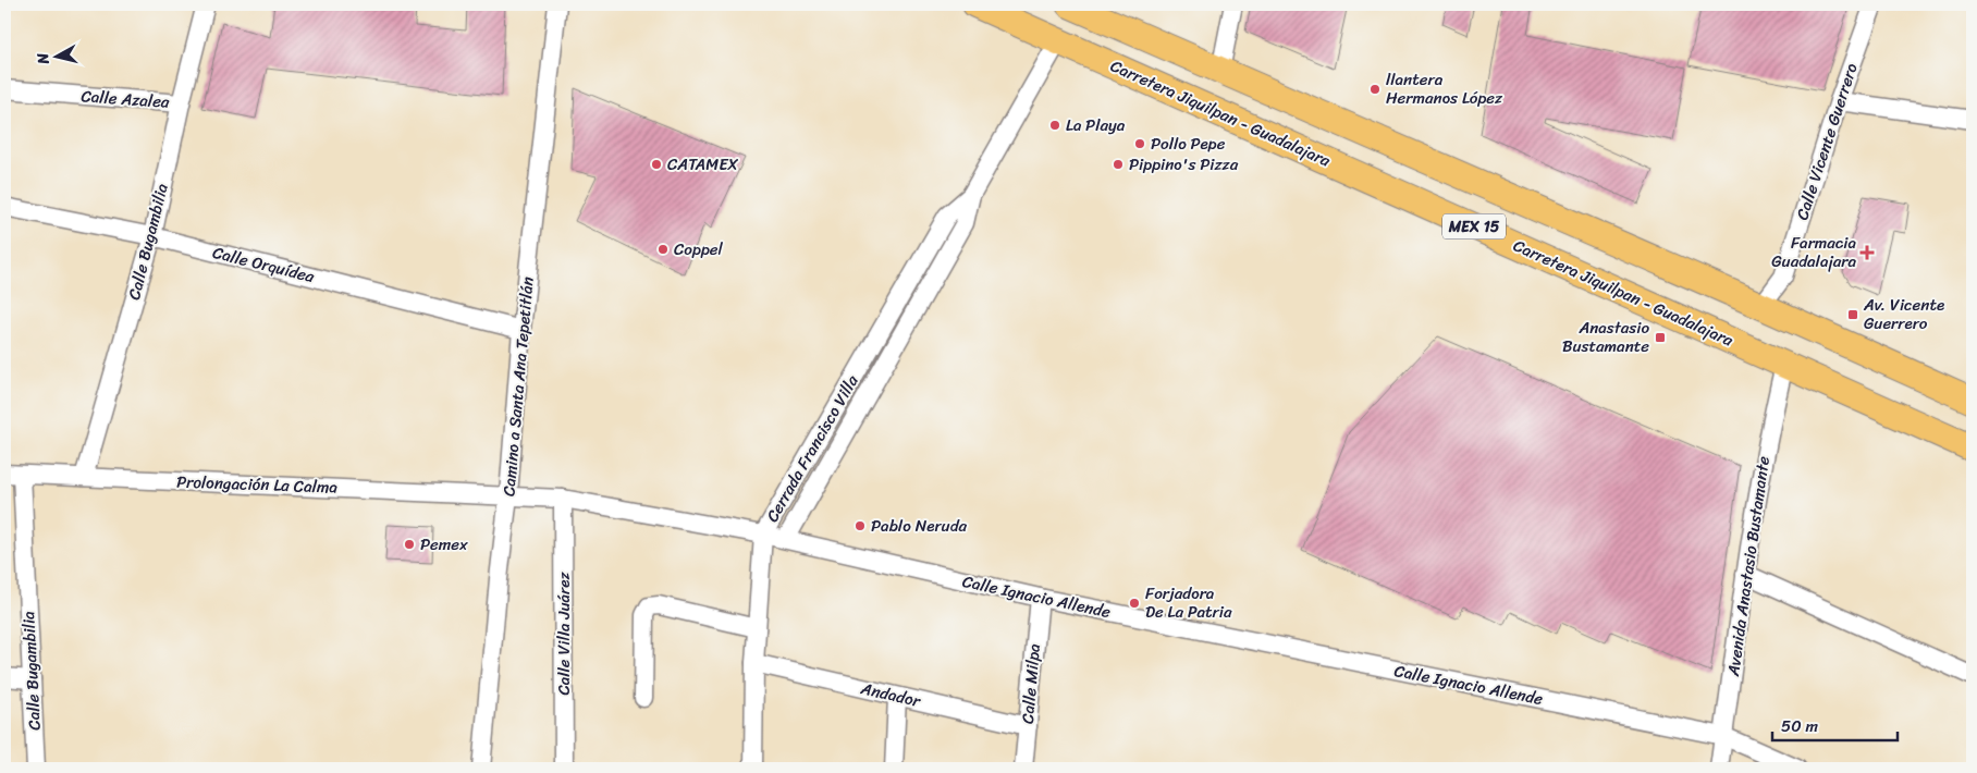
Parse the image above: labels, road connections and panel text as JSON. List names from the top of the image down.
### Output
{
  "streets": {
    "highway": ["Carretera Jiquilpan - Guadalajara", "MEX 15"],
    "street": [
      "Calle Azalea",
      "Calle Vicente Guerrero",
      "Calle Bugambilia",
      "Calle Orquídea",
      "Camino a Santa Ana Tepetitlán",
      "Cerrada Francisco Villa",
      "Prolongación La Calma",
      "Avenida Anastasio Bustamante",
      "Calle Ignacio Allende",
      "Calle Villa Juárez",
      "Calle Milpa",
      "Andador"
    ]
  },
  "crossings": [
    ["Calle Azalea", "Calle Bugambilia"],
    ["Carretera Jiquilpan - Guadalajara", "Cerrada Francisco Villa"],
    ["Carretera Jiquilpan - Guadalajara", "Avenida Anastasio Bustamante"],
    ["Calle Vicente Guerrero", "MEX 15"],
    ["Calle Bugambilia", "Calle Orquídea"],
    ["Calle Bugambilia", "Prolongación La Calma"],
    ["Calle Orquídea", "Camino a Santa Ana Tepetitlán"],
    ["Camino a Santa Ana Tepetitlán", "Prolongación La Calma"],
    ["Camino a Santa Ana Tepetitlán", "Calle Ignacio Allende"],
    ["Cerrada Francisco Villa", "Calle Ignacio Allende"],
    ["Cerrada Francisco Villa", "Andador"],
    ["Prolongación La Calma", "Calle Ignacio Allende"],
    ["Avenida Anastasio Bustamante", "Calle Ignacio Allende"],
    ["Calle Ignacio Allende", "Calle Villa Juárez"],
    ["Calle Ignacio Allende", "Calle Milpa"],
    ["Calle Milpa", "Andador"]
  ],
  "places": {
    "other": [
      "llantera Hermanos López",
      "La Playa",
      "Pollo Pepe",
      "CATAMEX",
      "Pippino's Pizza",
      "Coppel",
      "Pablo Neruda",
      "Pemex",
      "Forjadora De La Patria"
    ],
    "health": ["Farmacia Guadalajara"],
    "transit": ["Av. Vicente Guerrero", "Anastasio Bustamante"]
  },
  "scale_bar": "50 m",
  "north": "left"
}
